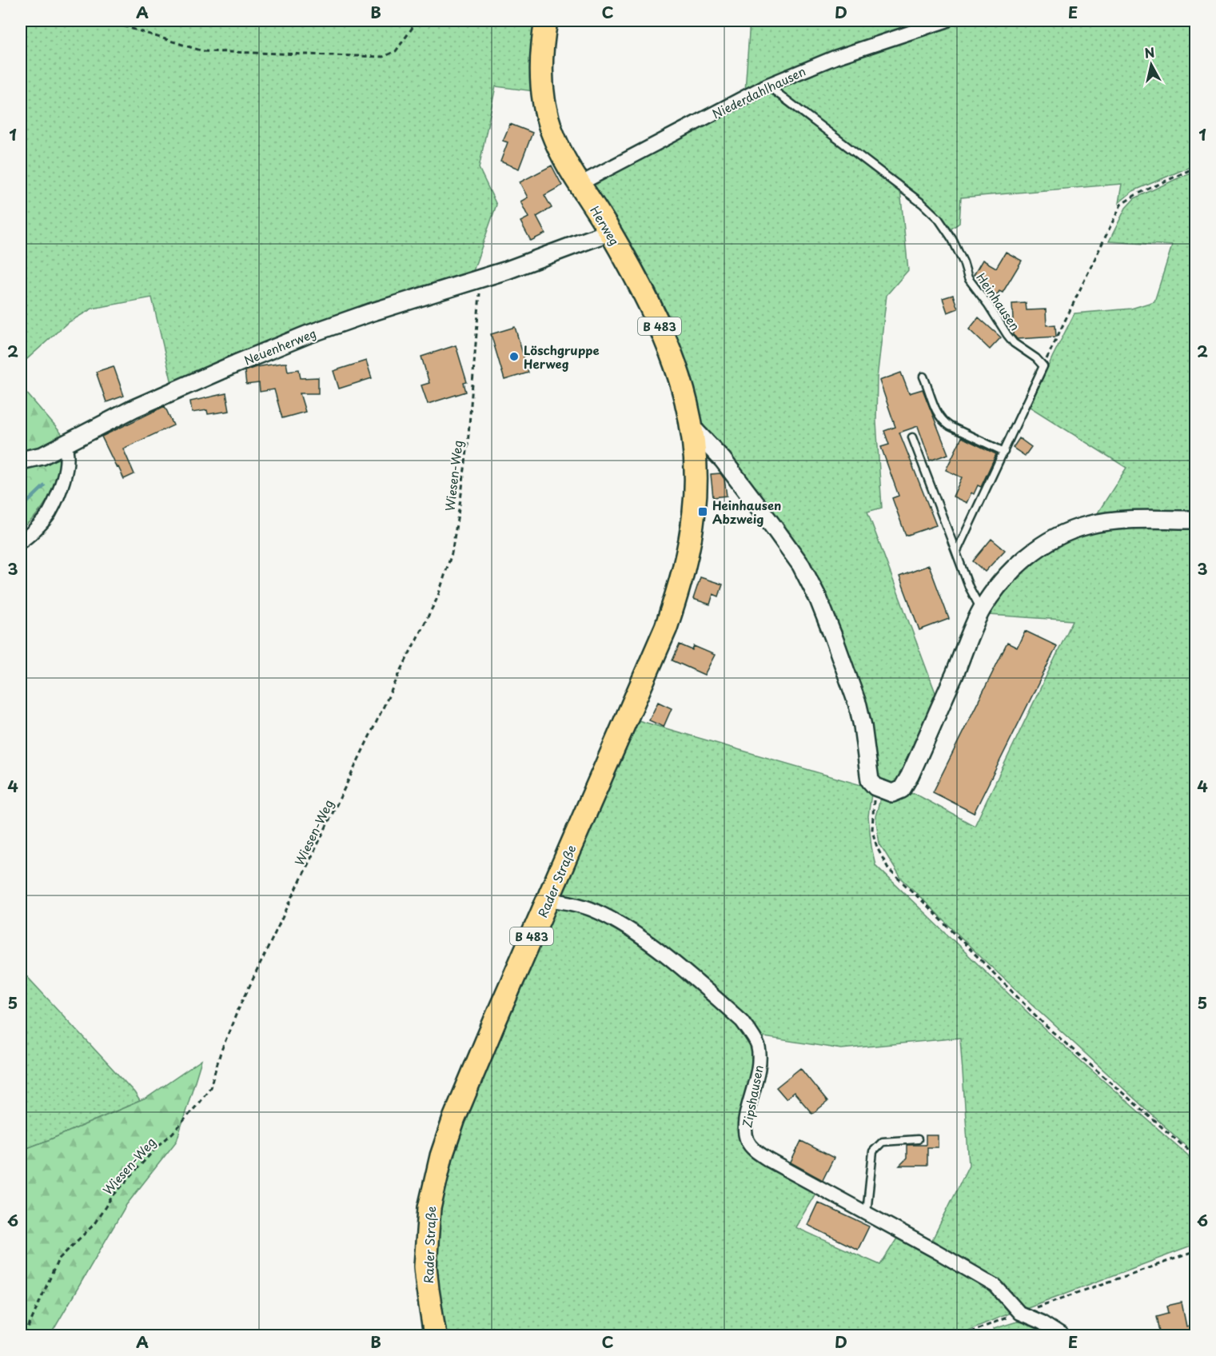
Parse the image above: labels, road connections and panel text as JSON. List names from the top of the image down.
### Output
{
  "streets": {
    "main road": ["Herweg", "B 483", "Rader Straße"],
    "street": ["Niederdahlhausen", "Neuenherweg", "Zipshausen"],
    "lane": ["Heinhausen"],
    "path": ["Wiesen-Weg"]
  },
  "crossings": [
    ["Niederdahlhausen", "Herweg"],
    ["Niederdahlhausen", "Heinhausen"],
    ["Herweg", "Neuenherweg"],
    ["Herweg", "Rader Straße"],
    ["Neuenherweg", "Wiesen-Weg"],
    ["Rader Straße", "Zipshausen"]
  ],
  "places": {
    "other": ["Löschgruppe Herweg"],
    "transit": ["Heinhausen Abzweig"]
  },
  "north": "top",
  "grid": {
    "columns": [
      "A",
      "B",
      "C",
      "D",
      "E"
    ],
    "rows": [
      "1",
      "2",
      "3",
      "4",
      "5",
      "6"
    ]
  }
}
